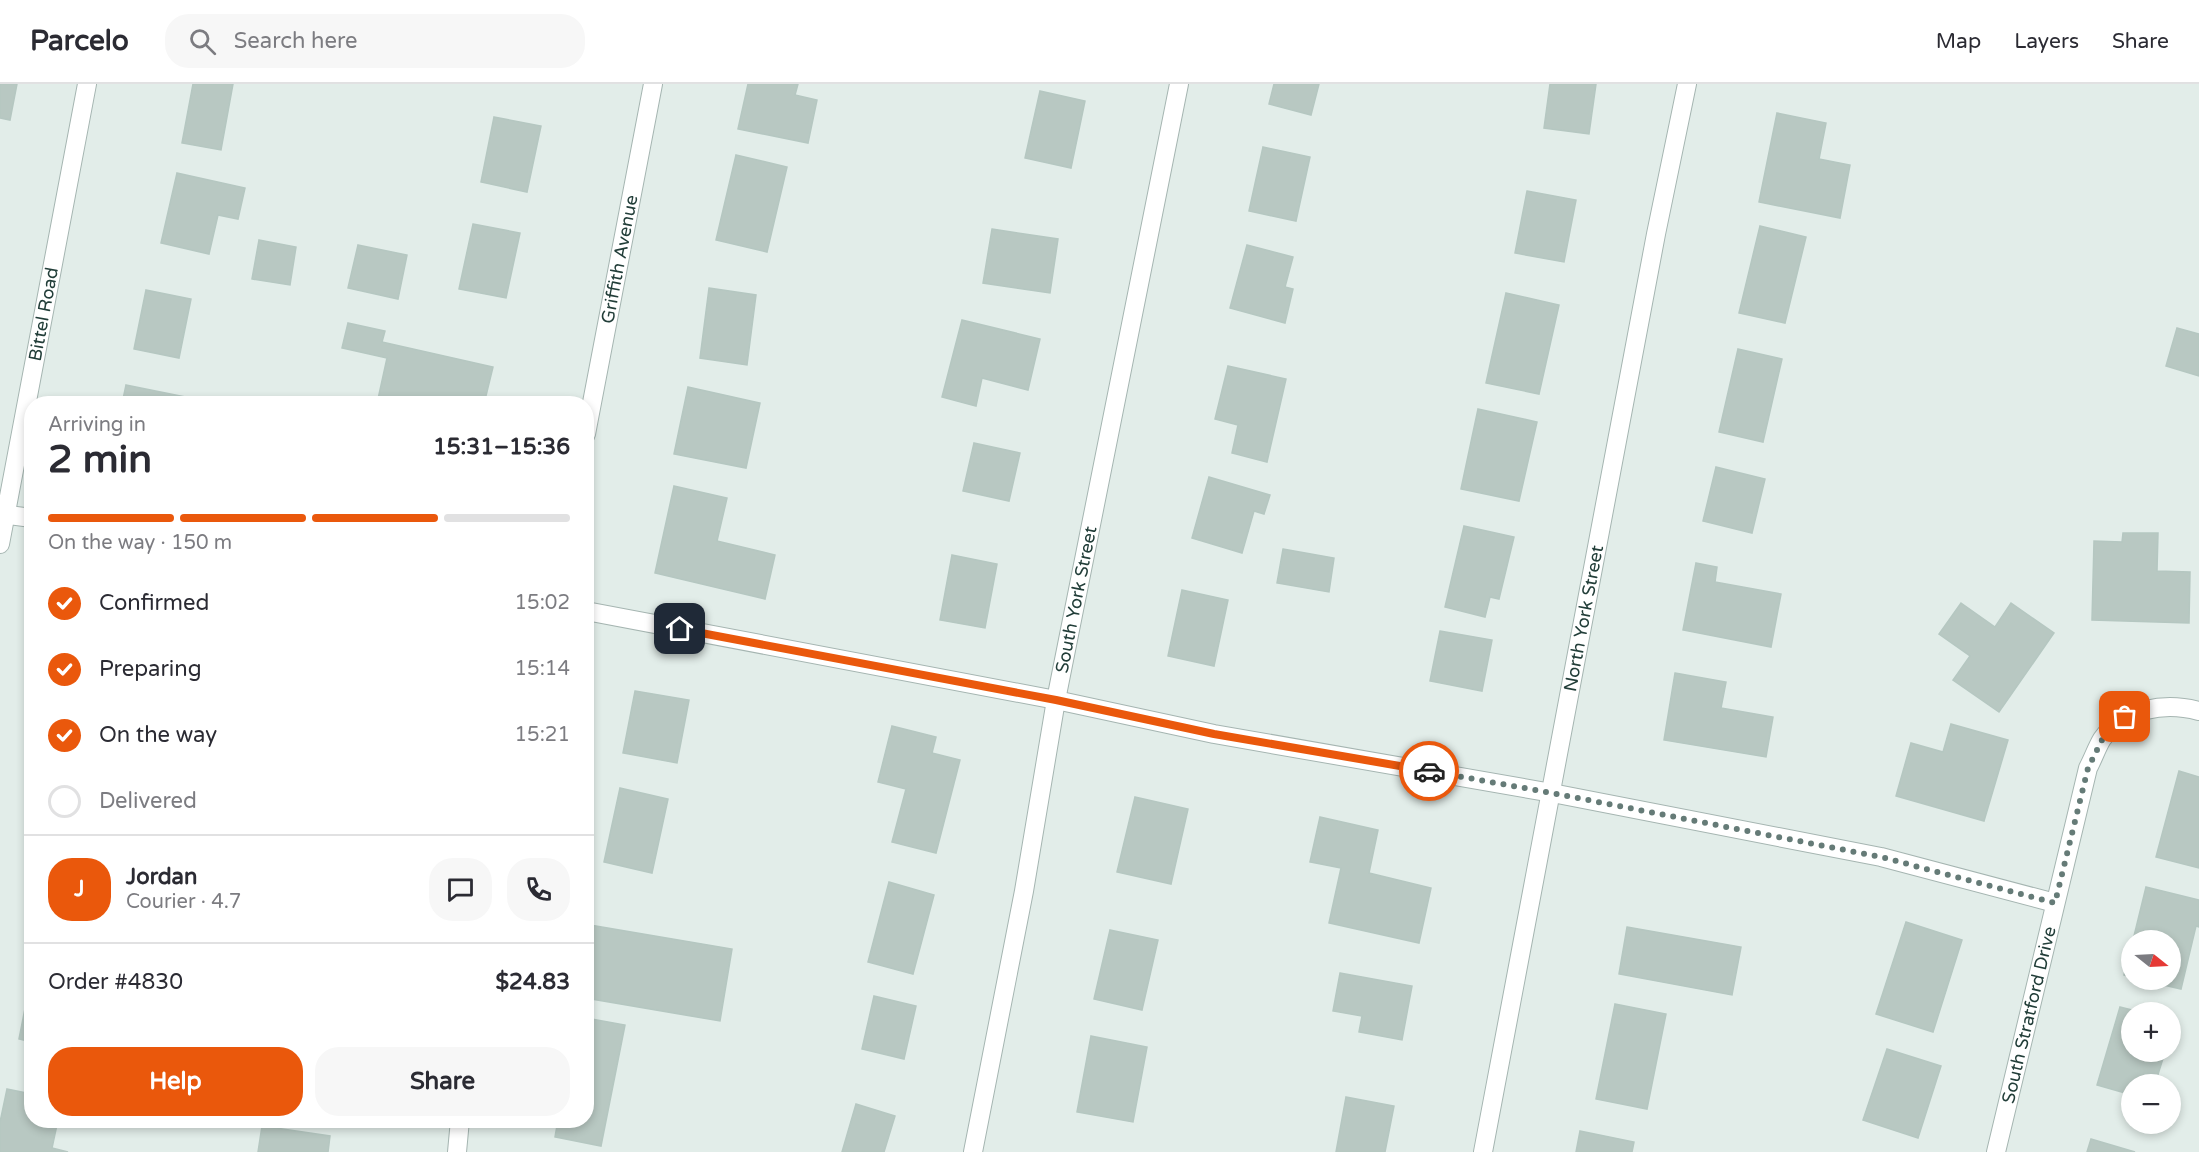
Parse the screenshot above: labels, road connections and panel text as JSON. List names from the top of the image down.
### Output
{
  "streets": {
    "street": [
      "Griffith Avenue",
      "Bittel Road",
      "South York Street",
      "North York Street",
      "South Stratford Drive"
    ]
  },
  "north": "right",
  "page": {
    "header": "Parcelo",
    "search": "Search here",
    "nav": ["Map", "Layers", "Share"],
    "heading": ["2 min", "Arriving in", "15:31–15:36"],
    "panel": [
      "Jordan",
      "Courier · 4.7",
      "Order #4830",
      "$24.83"
    ],
    "bar": "On the way · 150 m",
    "list": [
      ["Confirmed", "15:02"],
      ["Preparing", "15:14"],
      ["On the way", "15:21"],
      "Delivered"
    ],
    "round": "J",
    "map_buttons": ["+", "−"],
    "buttons": ["Help", "Share"]
  }
}
